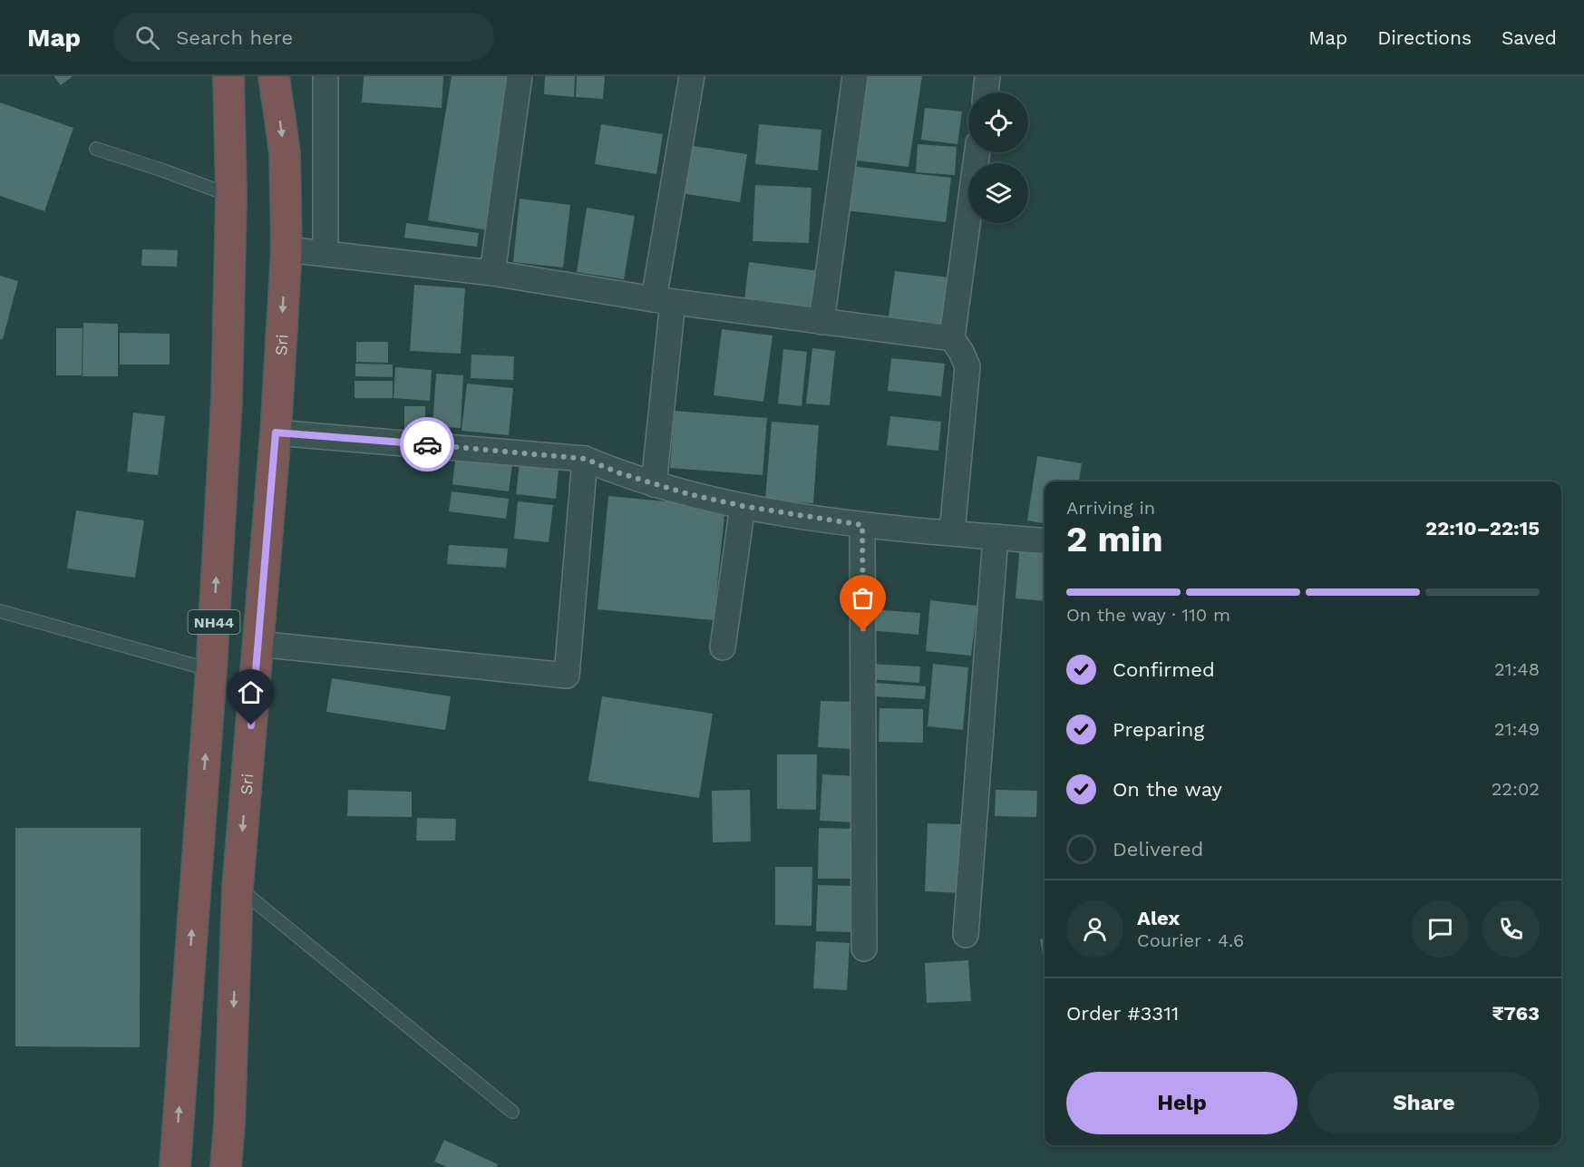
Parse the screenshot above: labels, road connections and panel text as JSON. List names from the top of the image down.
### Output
{
  "streets": {
    "highway": ["Sri", "NH44"]
  },
  "page": {
    "header": "Map",
    "search": "Search here",
    "nav": ["Map", "Directions", "Saved"],
    "heading": ["2 min", "Arriving in", "22:10–22:15"],
    "panel": [
      "Alex",
      "Courier · 4.6",
      "Order #3311",
      "₹763"
    ],
    "bar": "On the way · 110 m",
    "list": [
      ["Confirmed", "21:48"],
      ["Preparing", "21:49"],
      ["On the way", "22:02"],
      "Delivered"
    ],
    "buttons": ["Help", "Share"]
  }
}
